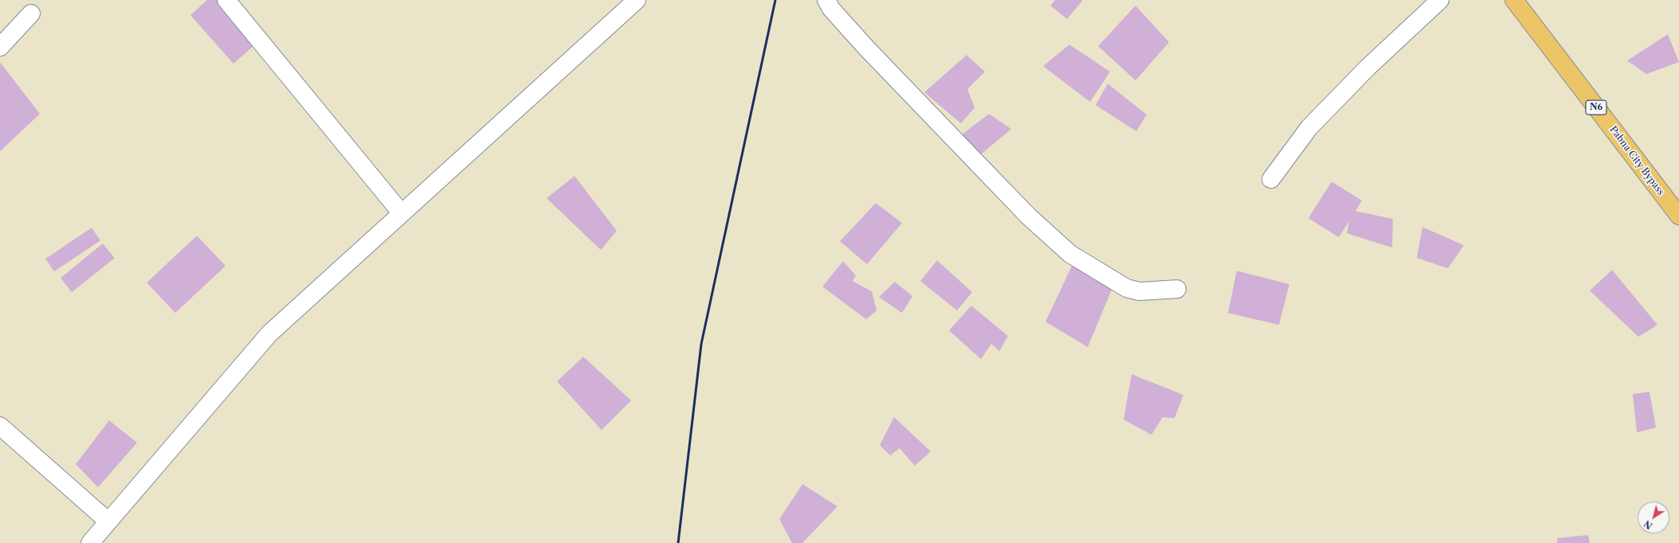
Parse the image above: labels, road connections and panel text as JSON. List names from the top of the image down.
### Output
{
  "streets": {
    "highway": ["N6", "Pabna City Bypass"]
  },
  "north": "bottom left"
}
